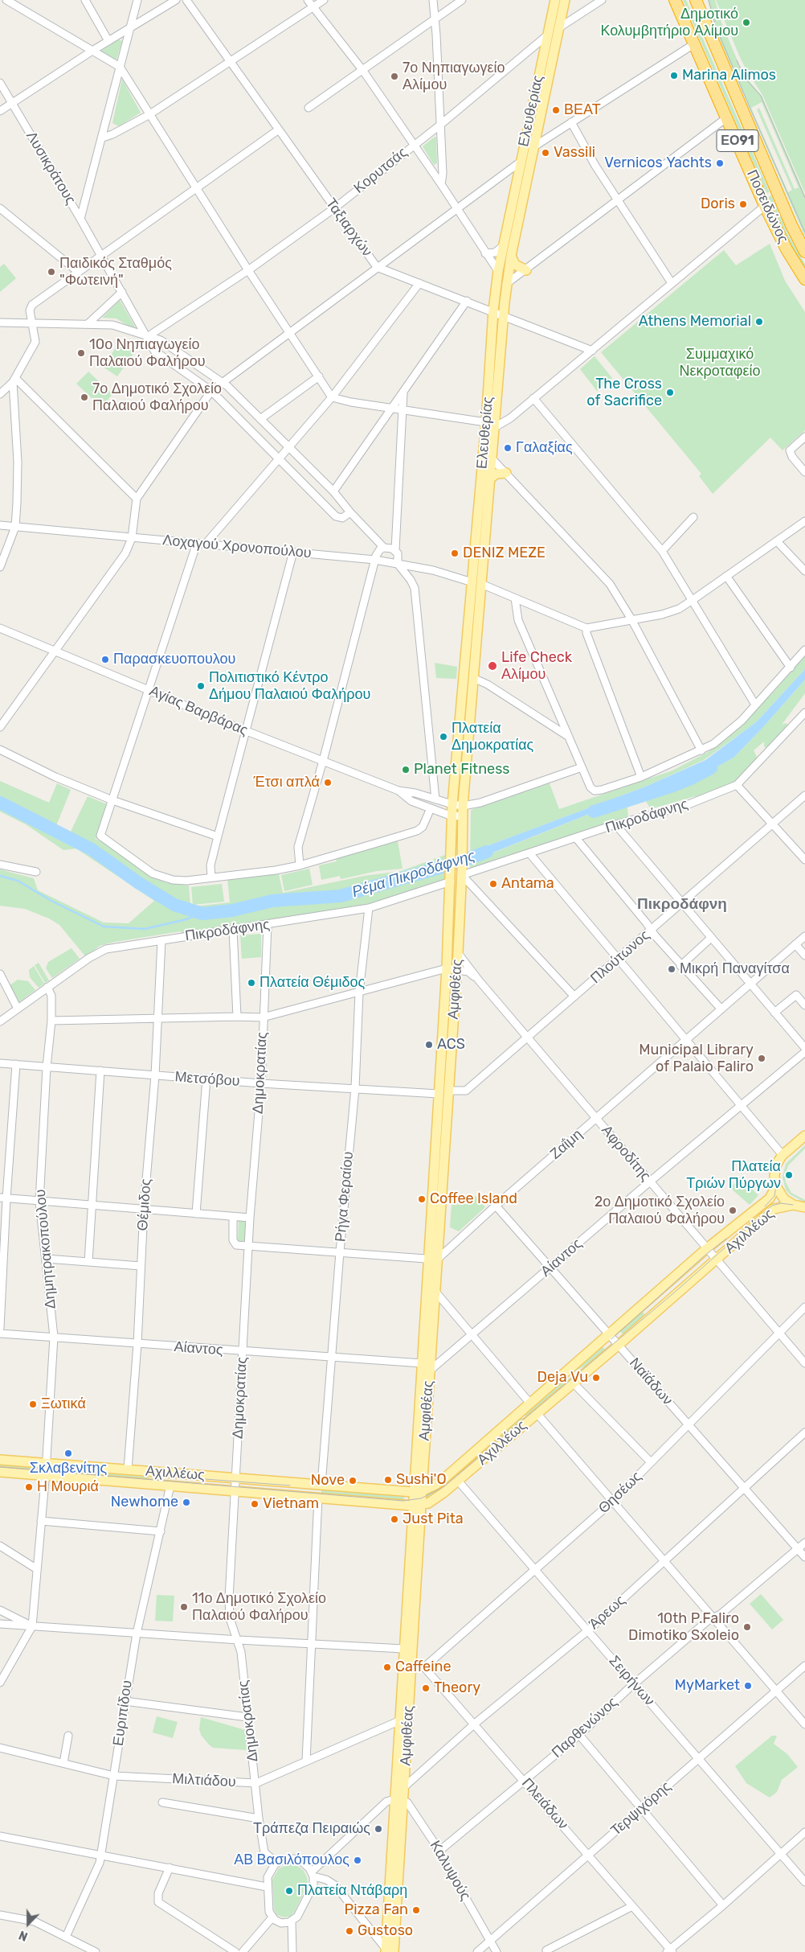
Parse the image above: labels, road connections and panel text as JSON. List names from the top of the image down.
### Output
{
  "streets": {
    "highway": ["ΕΟ91", "Ποσειδώνος"],
    "main road": ["Ελευθερίας", "Αμφιθέας", "Αχιλλέως"],
    "street": [
      "Λυσικράτους",
      "Κορυτσάς",
      "Ταξιαρχών",
      "Λοχαγού Χρονοπούλου",
      "Αγίας Βαρβάρας",
      "Πικροδάφνης",
      "Πλούτωνος",
      "Δημοκρατίας",
      "Μετσόβου",
      "Ζαΐμη",
      "Αφροδίτης",
      "Ρήγα Φεραίου",
      "Θέμιδος",
      "Δημητρακοπούλου",
      "Αίαντος",
      "Ναϊάδων",
      "Θησέως",
      "Άρεως",
      "Σειρήνων",
      "Ευριπίδου",
      "Παρθενώνος",
      "Μιλτιάδου",
      "Πλειάδων",
      "Τερψιχόρης",
      "Καλυψούς"
    ]
  },
  "crossings": [
    ["Ελευθερίας", "Κορυτσάς"],
    ["Ελευθερίας", "Ταξιαρχών"],
    ["Ελευθερίας", "Λοχαγού Χρονοπούλου"],
    ["Ελευθερίας", "Αγίας Βαρβάρας"],
    ["Ελευθερίας", "Πικροδάφνης"],
    ["Ελευθερίας", "Αμφιθέας"],
    ["Λυσικράτους", "Κορυτσάς"],
    ["Κορυτσάς", "Ταξιαρχών"],
    ["Πικροδάφνης", "Αμφιθέας"],
    ["Πικροδάφνης", "Δημοκρατίας"],
    ["Πικροδάφνης", "Ρήγα Φεραίου"],
    ["Πικροδάφνης", "Θέμιδος"],
    ["Πικροδάφνης", "Δημητρακοπούλου"],
    ["Πλούτωνος", "Αμφιθέας"],
    ["Πλούτωνος", "Αφροδίτης"],
    ["Αμφιθέας", "Μετσόβου"],
    ["Αμφιθέας", "Ζαΐμη"],
    ["Αμφιθέας", "Αφροδίτης"],
    ["Αμφιθέας", "Αχιλλέως"],
    ["Αμφιθέας", "Αίαντος"],
    ["Αμφιθέας", "Άρεως"],
    ["Αμφιθέας", "Μιλτιάδου"],
    ["Αμφιθέας", "Καλυψούς"],
    ["Δημοκρατίας", "Μετσόβου"],
    ["Δημοκρατίας", "Αφροδίτης"],
    ["Δημοκρατίας", "Αχιλλέως"],
    ["Δημοκρατίας", "Αίαντος"],
    ["Δημοκρατίας", "Μιλτιάδου"],
    ["Μετσόβου", "Ρήγα Φεραίου"],
    ["Μετσόβου", "Θέμιδος"],
    ["Μετσόβου", "Δημητρακοπούλου"],
    ["Ζαΐμη", "Αφροδίτης"],
    ["Ζαΐμη", "Ναϊάδων"],
    ["Αφροδίτης", "Ρήγα Φεραίου"],
    ["Αφροδίτης", "Θέμιδος"],
    ["Αφροδίτης", "Αχιλλέως"],
    ["Αφροδίτης", "Δημητρακοπούλου"],
    ["Αφροδίτης", "Αίαντος"],
    ["Αφροδίτης", "Θησέως"],
    ["Ρήγα Φεραίου", "Αχιλλέως"],
    ["Ρήγα Φεραίου", "Αίαντος"],
    ["Θέμιδος", "Αχιλλέως"],
    ["Θέμιδος", "Αίαντος"],
    ["Αχιλλέως", "Δημητρακοπούλου"],
    ["Αχιλλέως", "Ναϊάδων"],
    ["Αχιλλέως", "Σειρήνων"],
    ["Αχιλλέως", "Ευριπίδου"],
    ["Δημητρακοπούλου", "Αίαντος"],
    ["Αίαντος", "Ναϊάδων"],
    ["Ναϊάδων", "Θησέως"],
    ["Ναϊάδων", "Άρεως"],
    ["Ναϊάδων", "Παρθενώνος"],
    ["Θησέως", "Σειρήνων"],
    ["Θησέως", "Πλειάδων"],
    ["Άρεως", "Σειρήνων"],
    ["Άρεως", "Πλειάδων"],
    ["Σειρήνων", "Παρθενώνος"],
    ["Σειρήνων", "Τερψιχόρης"],
    ["Ευριπίδου", "Μιλτιάδου"],
    ["Παρθενώνος", "Πλειάδων"],
    ["Παρθενώνος", "Καλυψούς"],
    ["Πλειάδων", "Τερψιχόρης"],
    ["Τερψιχόρης", "Καλυψούς"]
  ],
  "districts": ["Πικροδάφνη"],
  "water": ["Ρέμα Πικροδάφνης"],
  "parks": ["Συμμαχικό Νεκροταφείο"],
  "places": [
    "Δημοτικό Κολυμβητήριο Αλίμου",
    "Marina Alimos",
    "7ο Νηπιαγωγείο Αλίμου",
    "ΒΕΑΤ",
    "Vassili",
    "Vernicos Yachts",
    "Doris",
    "Παιδικός Σταθμός \"Φωτεινή\"",
    "Athens Memorial",
    "10ο Νηπιαγωγείο Παλαιού Φαλήρου",
    "The Cross of Sacrifice",
    "7ο Δημοτικό Σχολείο Παλαιού Φαλήρου",
    "Γαλαξίας",
    "DENIZ MEZE",
    "Παρασκευοπουλου",
    "Life Check Αλίμου",
    "Πολιτιστικό Κέντρο Δήμου Παλαιού Φαλήρου",
    "Πλατεία Δημοκρατίας",
    "Planet Fitness",
    "Έτσι απλά",
    "Antama",
    "Μικρή Παναγίτσα",
    "Πλατεία Θέμιδος",
    "ACS",
    "Municipal Library of Palaio Faliro",
    "Πλατεία Τριών Πύργων",
    "Coffee Island",
    "2ο Δημοτικό Σχολείο Παλαιού Φαλήρου",
    "Deja Vu",
    "Ξωτικά",
    "Σκλαβενίτης",
    "Sushi'O",
    "Nove",
    "Η Μουριά",
    "Newhome",
    "Vietnam",
    "Just Pita",
    "11ο Δημοτικό Σχολείο Παλαιού Φαλήρου",
    "10th P.Faliro Dimotiko Sxoleio",
    "Caffeine",
    "MyMarket",
    "Theory",
    "Τράπεζα Πειραιώς",
    "ΑΒ Βασιλόπουλος",
    "Πλατεία Ντάβαρη",
    "Pizza Fan",
    "Gustoso"
  ],
  "north": "bottom"
}
